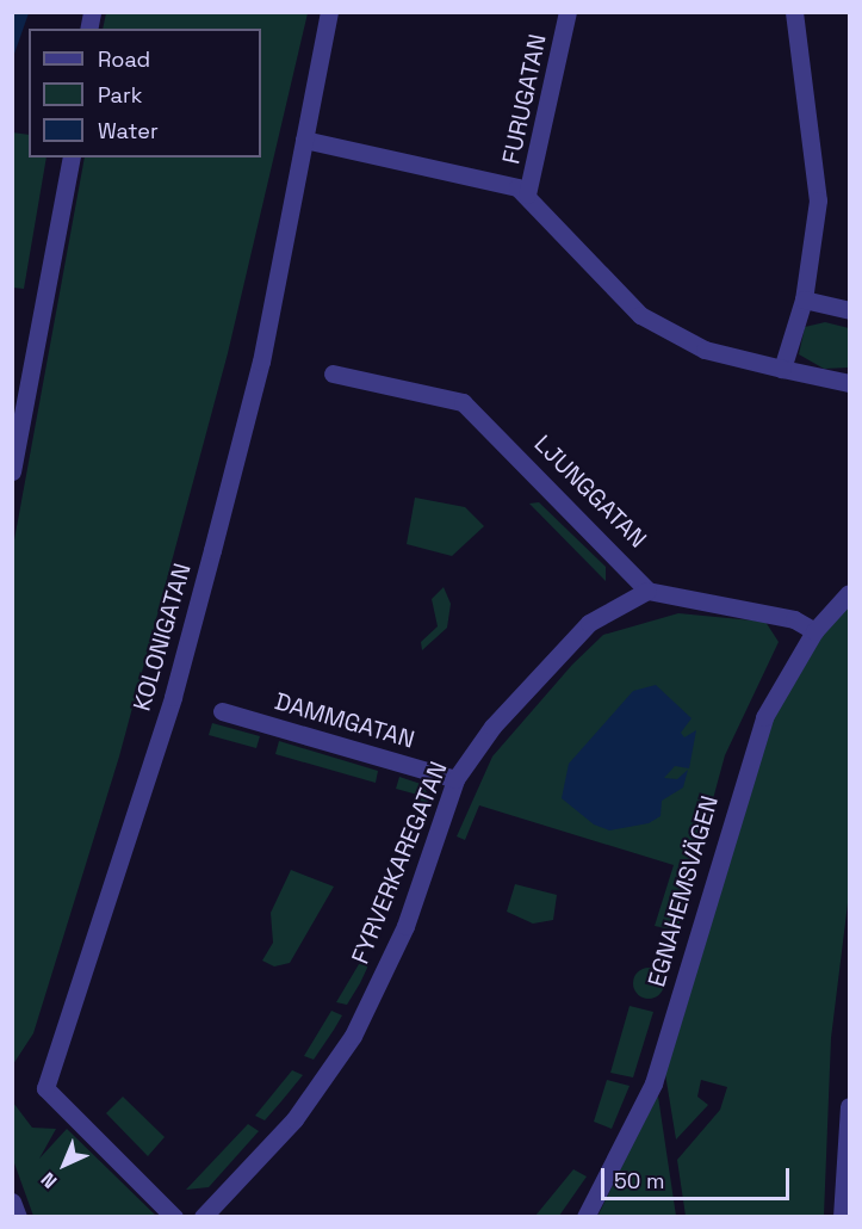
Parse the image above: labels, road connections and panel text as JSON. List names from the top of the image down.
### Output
{
  "streets": {
    "street": [
      "FURUGATAN",
      "LJUNGGATAN",
      "KOLONIGATAN",
      "DAMMGATAN",
      "FYRVERKAREGATAN",
      "EGNAHEMSVÄGEN"
    ]
  },
  "crossings": [
    ["LJUNGGATAN", "FYRVERKAREGATAN"],
    ["DAMMGATAN", "FYRVERKAREGATAN"]
  ],
  "legend": ["Road", "Park", "Water"],
  "scale_bar": "50 m",
  "north": "bottom left"
}
